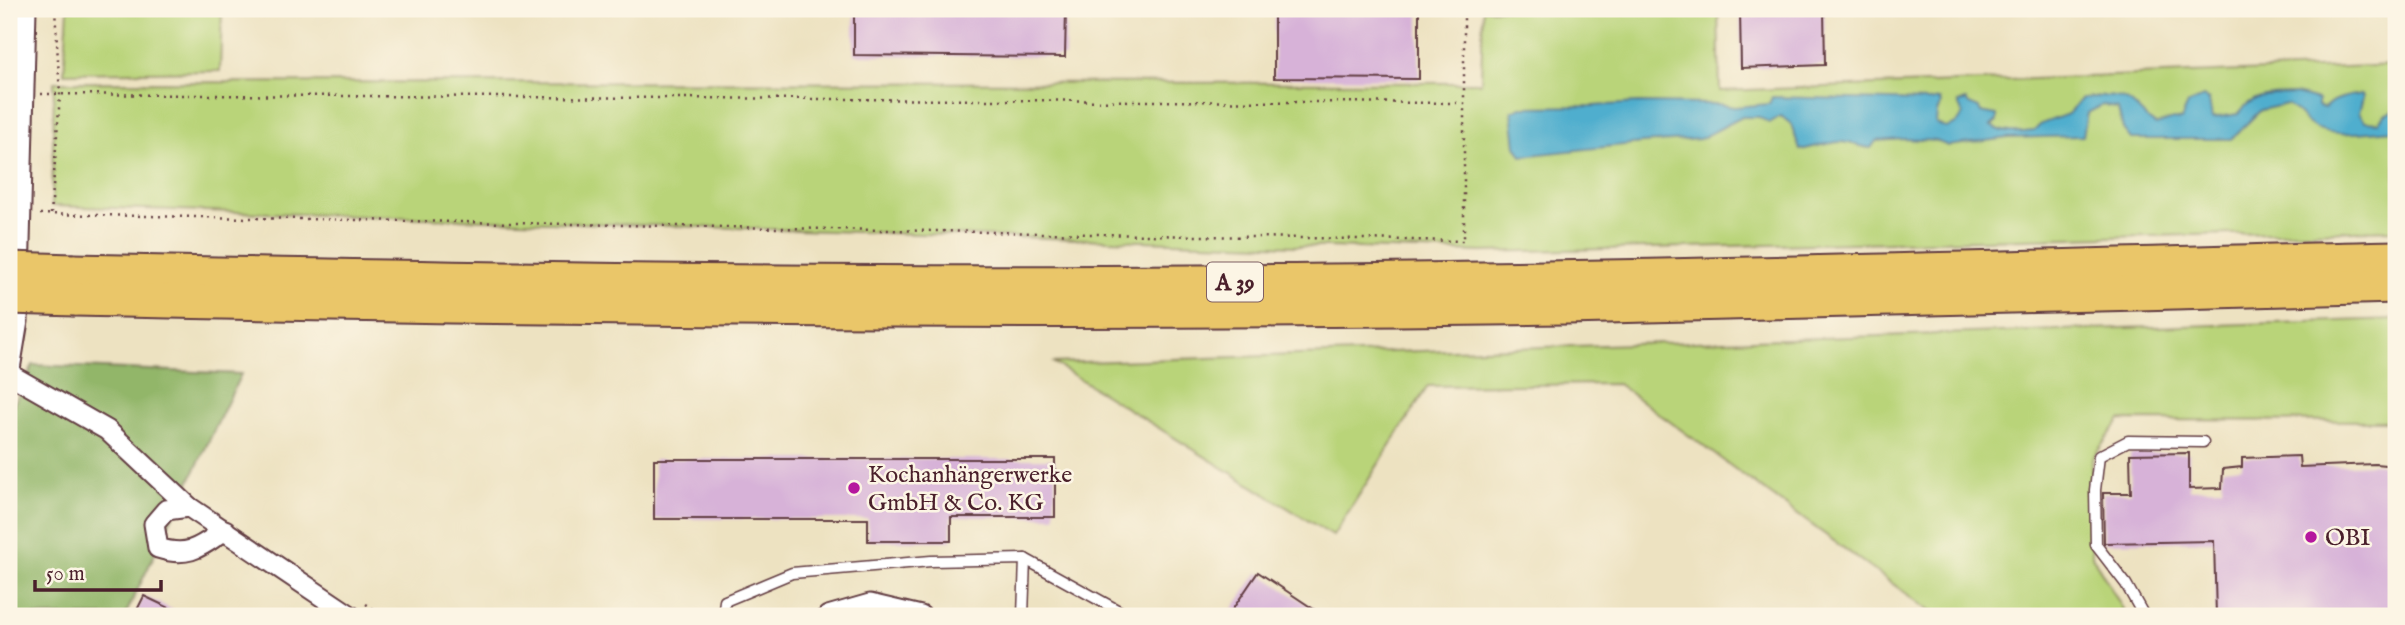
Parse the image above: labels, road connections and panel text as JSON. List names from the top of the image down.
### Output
{
  "streets": {
    "highway": ["A 39"]
  },
  "places": ["Kochanhängerwerke GmbH & Co. KG", "OBI"],
  "scale_bar": "50 m"
}
